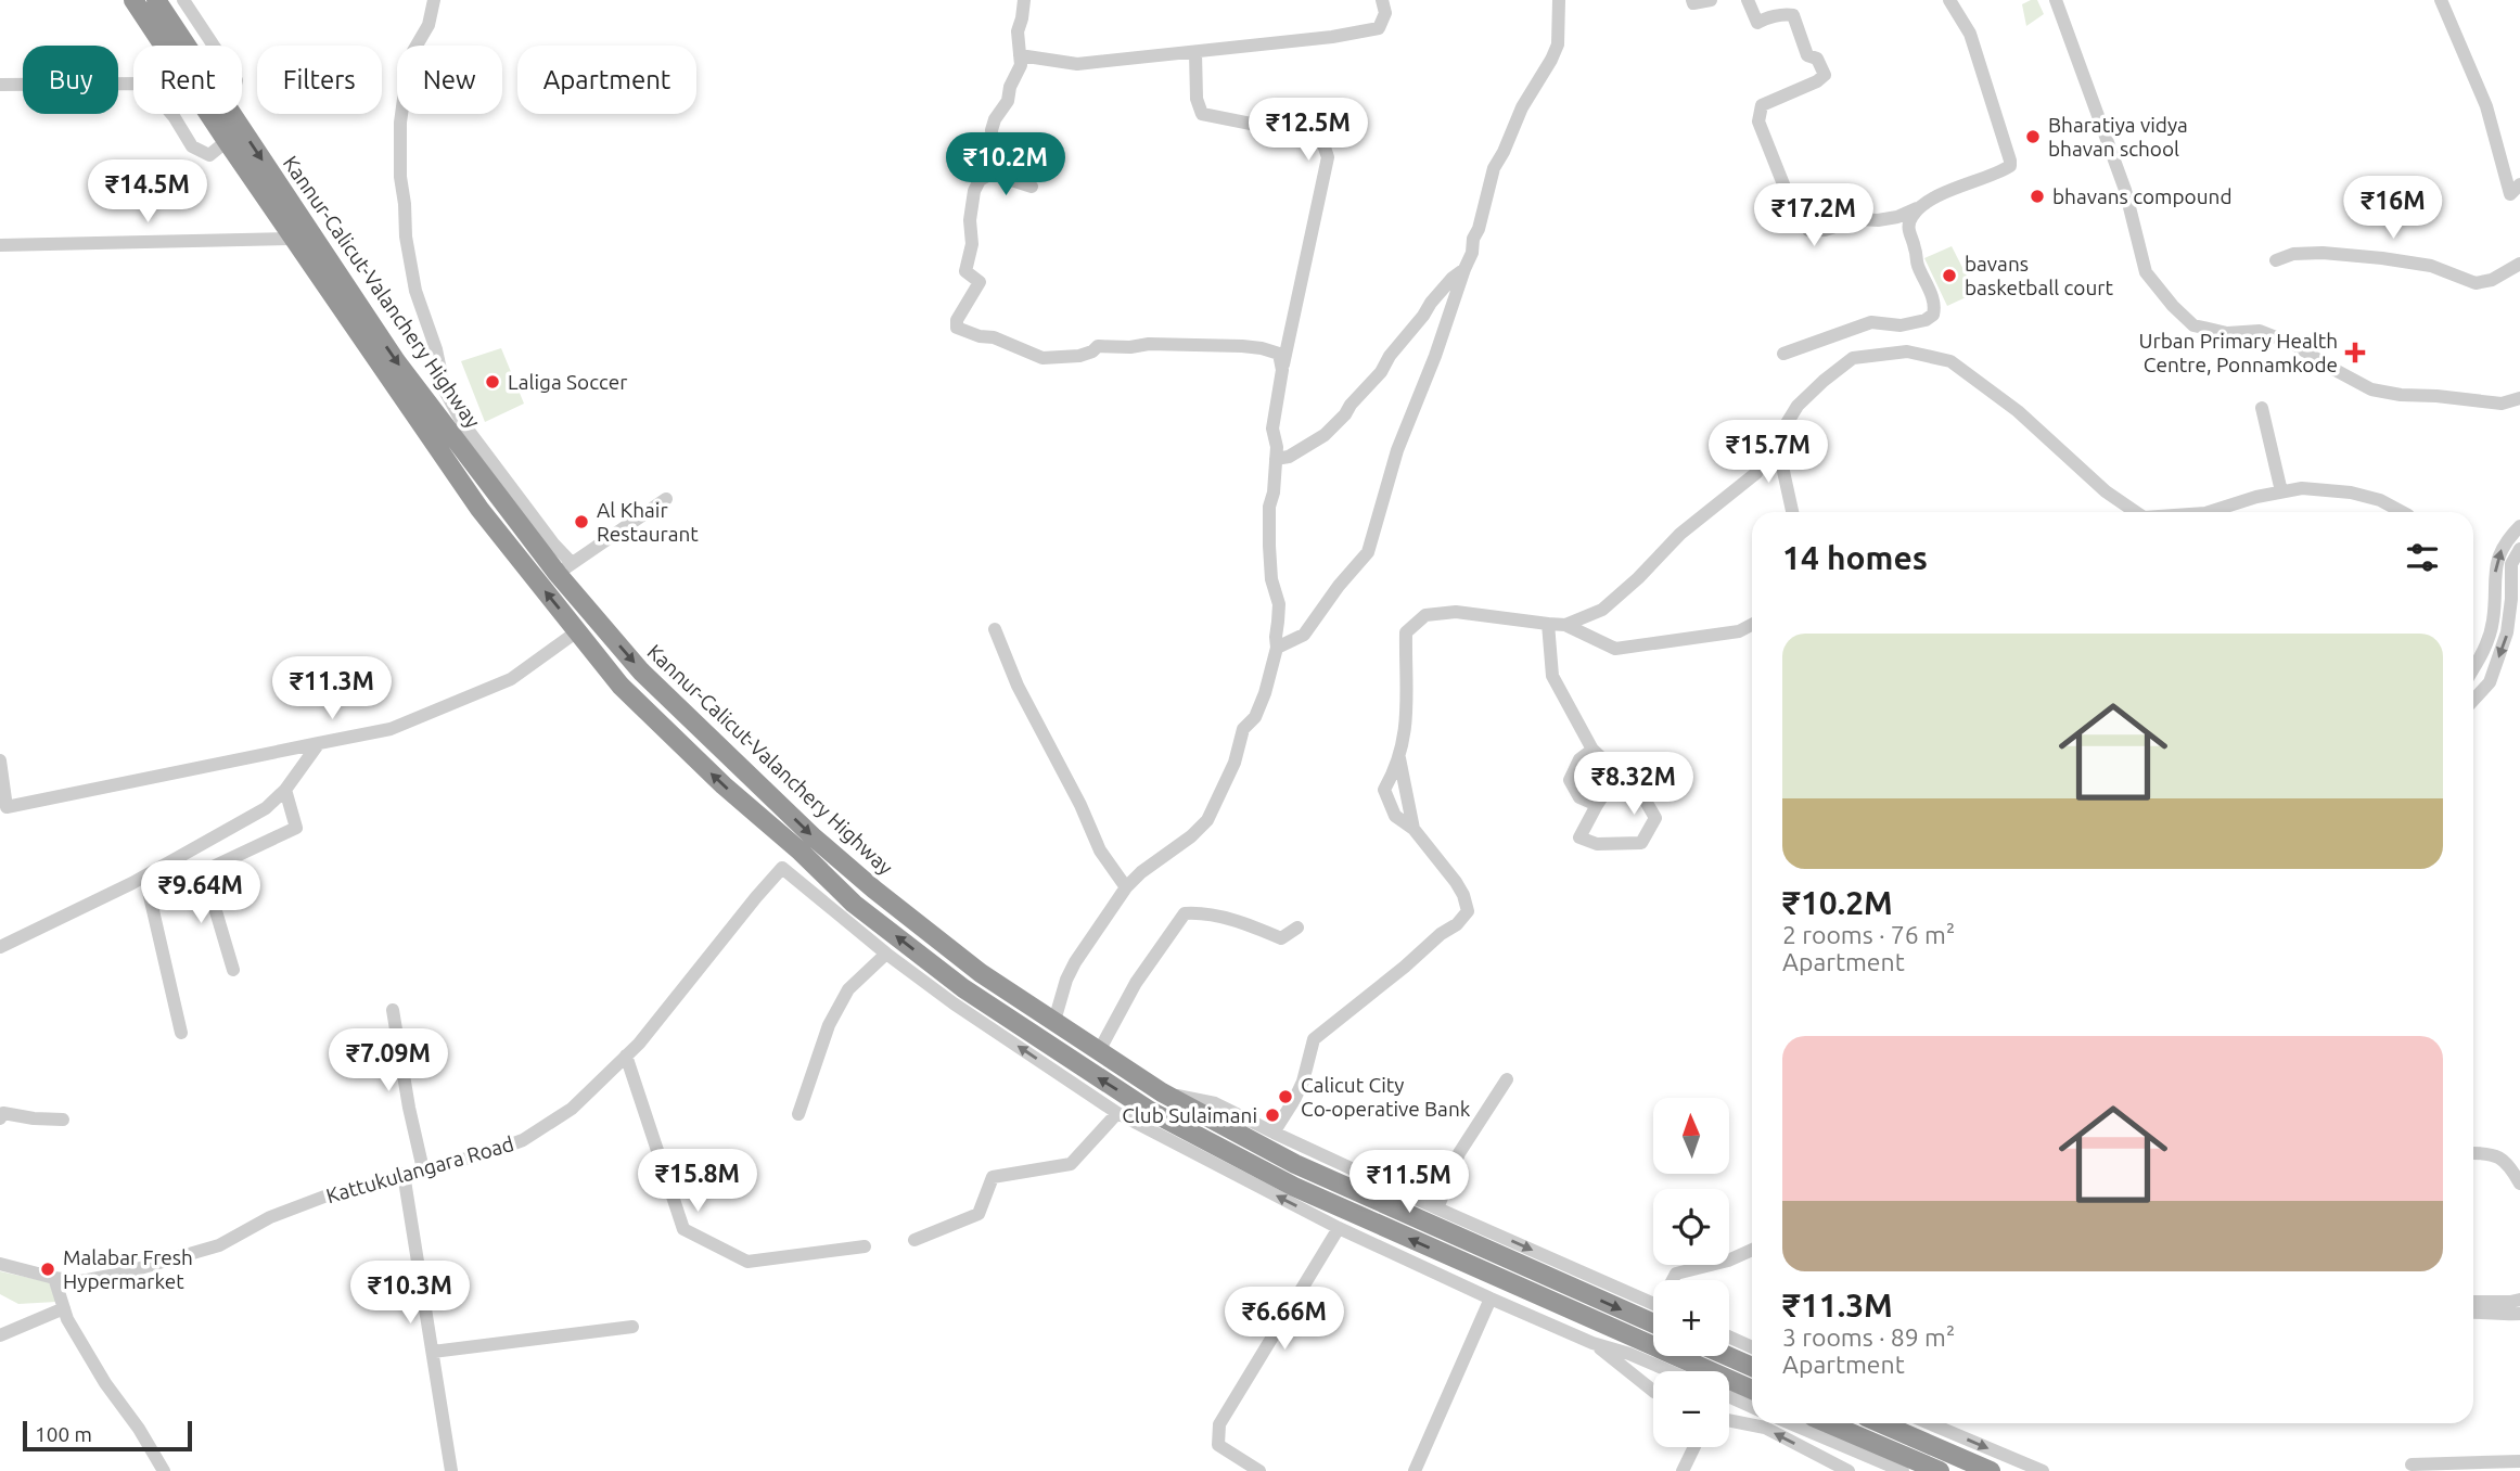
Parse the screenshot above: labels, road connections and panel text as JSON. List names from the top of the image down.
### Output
{
  "streets": {
    "highway": ["Kannur-Calicut-Valanchery Highway"],
    "street": ["Kattukulangara Road"]
  },
  "places": {
    "other": [
      "Bharatiya vidya bhavan school",
      "bhavans compound",
      "bavans basketball court",
      "Laliga Soccer",
      "Al Khair Restaurant",
      "Calicut City Co-operative Bank",
      "Club Sulaimani",
      "Malabar Fresh Hypermarket"
    ],
    "health": ["Urban Primary Health Centre, Ponnamkode"]
  },
  "scale_bar": "100 m",
  "north": "top",
  "page": {
    "chip": [
      "Buy",
      "Rent",
      "Filters",
      "New",
      "Apartment"
    ],
    "price": [
      "₹12.5M",
      "₹10.2M",
      "₹14.5M",
      "₹16M",
      "₹17.2M",
      "₹15.7M",
      "₹11.3M",
      "₹8.32M",
      "₹9.64M",
      "₹7.09M",
      "₹15.8M",
      "₹11.5M",
      "₹10.3M",
      "₹6.66M"
    ],
    "heading": "14 homes",
    "list": [
      {
        "name": "₹10.2M",
        "note": "2 rooms · 76 m² · Apartment"
      },
      {
        "name": "₹11.3M",
        "note": "3 rooms · 89 m² · Apartment"
      }
    ],
    "map_buttons": ["+", "−"],
    "scale": "100 m"
  }
}
